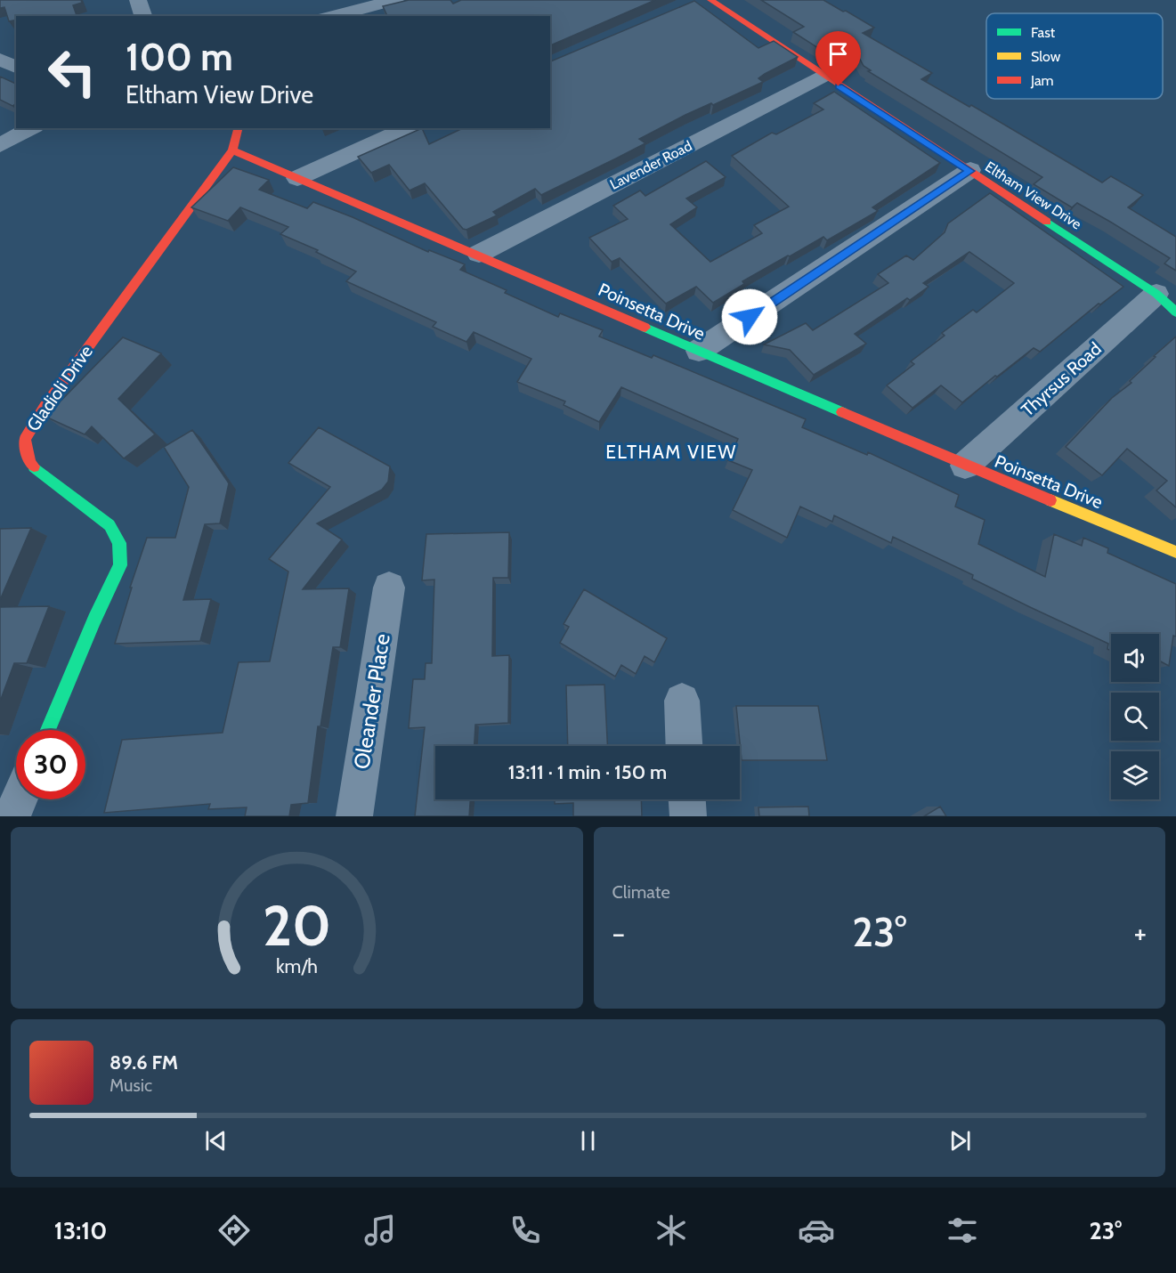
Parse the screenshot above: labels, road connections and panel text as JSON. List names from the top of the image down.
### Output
{
  "streets": {
    "street": [
      "Lavender Road",
      "Eltham View Drive",
      "Poinsetta Drive",
      "Thyrsus Road",
      "Gladioli Drive",
      "Oleander Place"
    ]
  },
  "crossings": [
    ["Lavender Road", "Eltham View Drive"],
    ["Lavender Road", "Poinsetta Drive"],
    ["Eltham View Drive", "Thyrsus Road"],
    ["Poinsetta Drive", "Thyrsus Road"],
    ["Poinsetta Drive", "Gladioli Drive"]
  ],
  "districts": ["ELTHAM VIEW"],
  "legend": ["Fast", "Slow", "Jam"],
  "page": {
    "turn": ["100 m", "Eltham View Drive"],
    "limit": "30",
    "trip": "13:11 · 1 min · 150 m",
    "tile": "Climate",
    "heat": ["−", "23°", "+"],
    "song": ["89.6 FM", "Music"],
    "tabs": ["13:10", "23°"],
    "gauge": ["20", "km/h"]
  }
}
